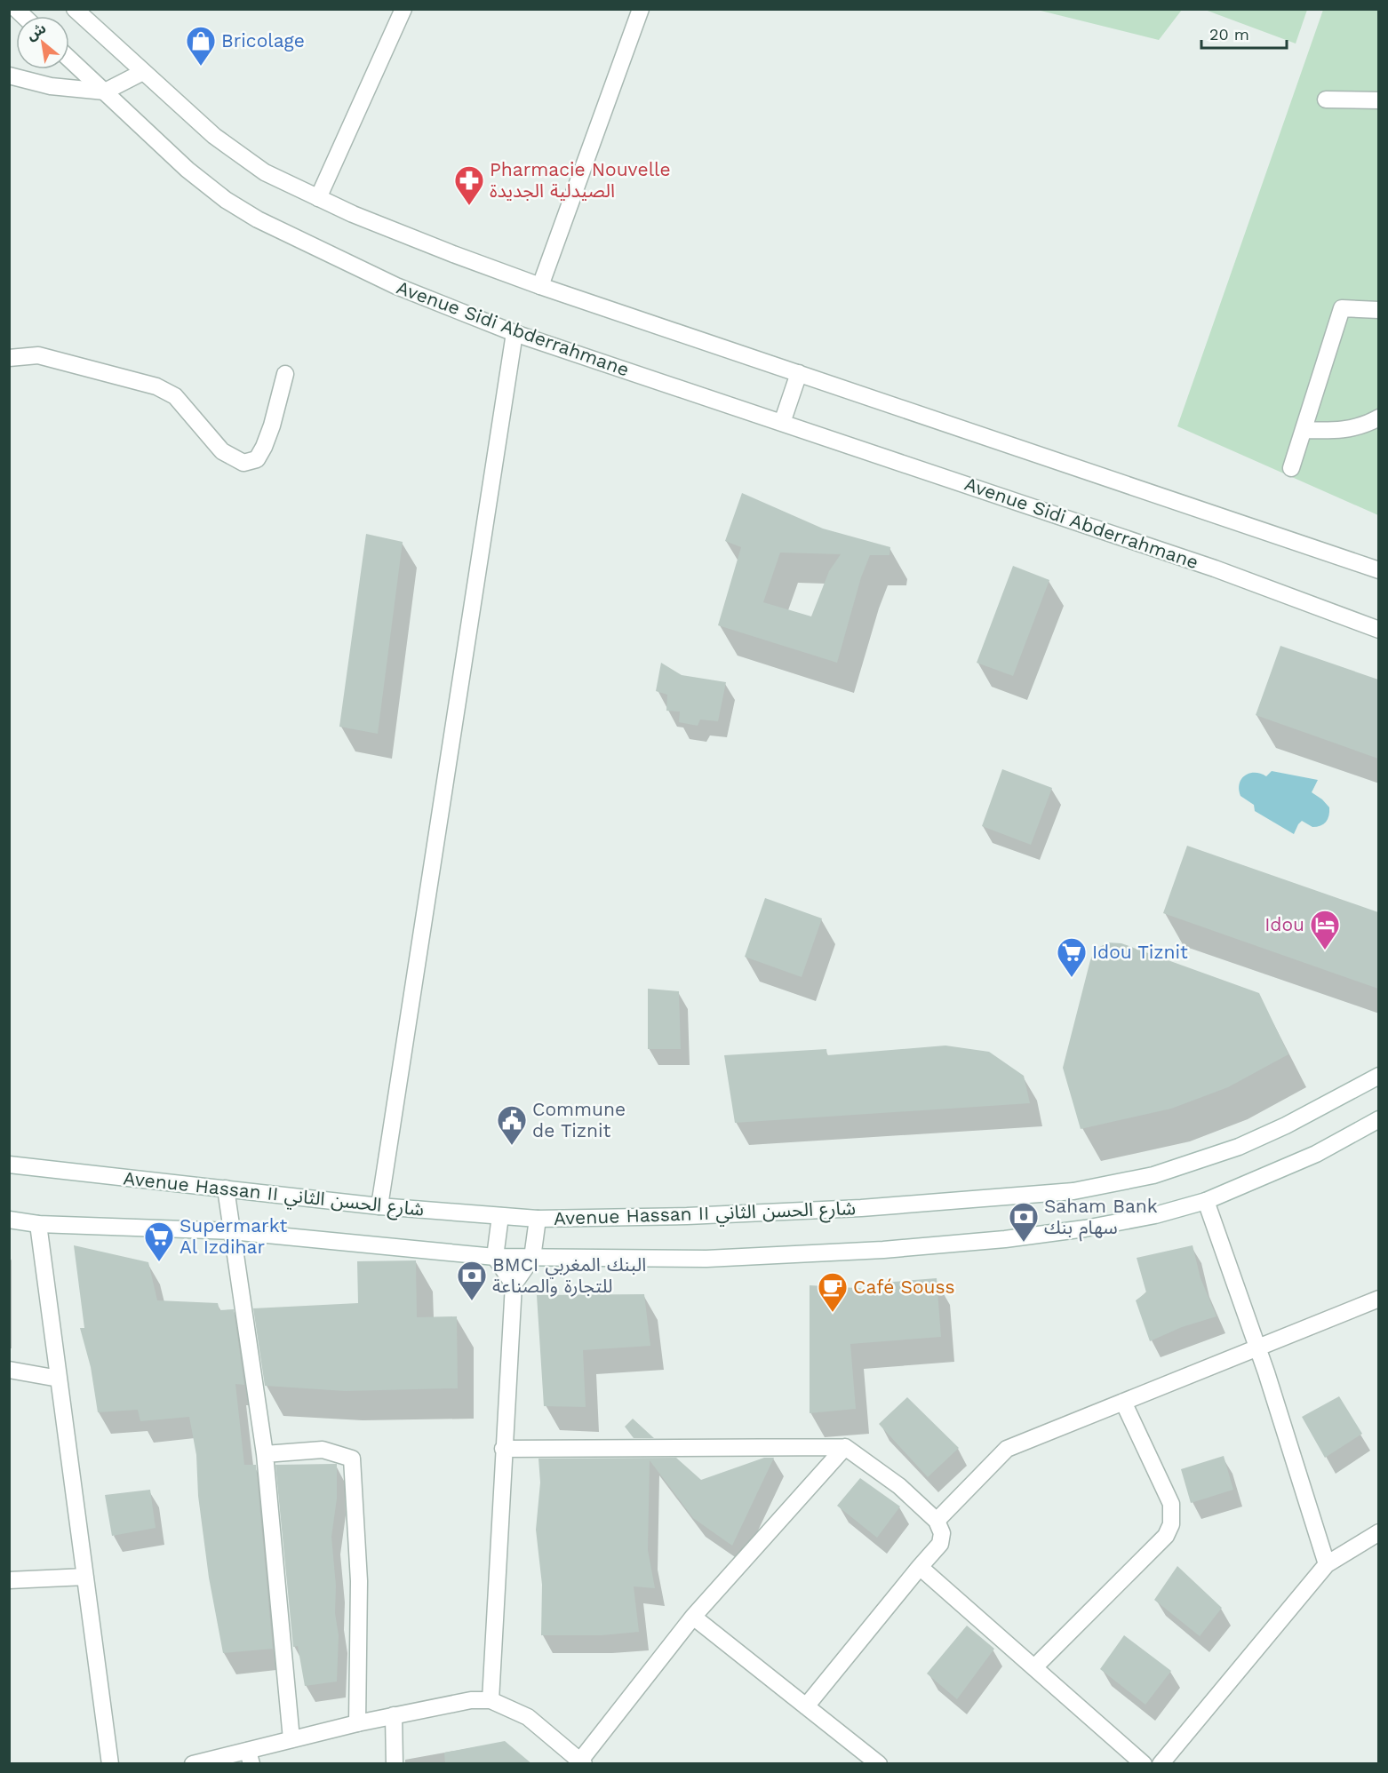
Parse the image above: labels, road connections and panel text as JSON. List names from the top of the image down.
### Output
{
  "streets": {
    "street": ["Avenue Sidi Abderrahmane", "Avenue Hassan II شارع الحسن الثاني"]
  },
  "places": {
    "shop": ["Bricolage"],
    "pharmacy": ["Pharmacie Nouvelle الصيدلية الجديدة"],
    "hotel": ["Idou"],
    "supermarket": ["Idou Tiznit", "Supermarkt Al Izdihar"],
    "public building": ["Commune de Tiznit"],
    "bank": ["Saham Bank سهام بنك", "BMCI البنك المغربي للتجارة والصناعة"],
    "cafe": ["Café Souss"]
  },
  "scale_bar": "20 m",
  "north": "top left"
}
